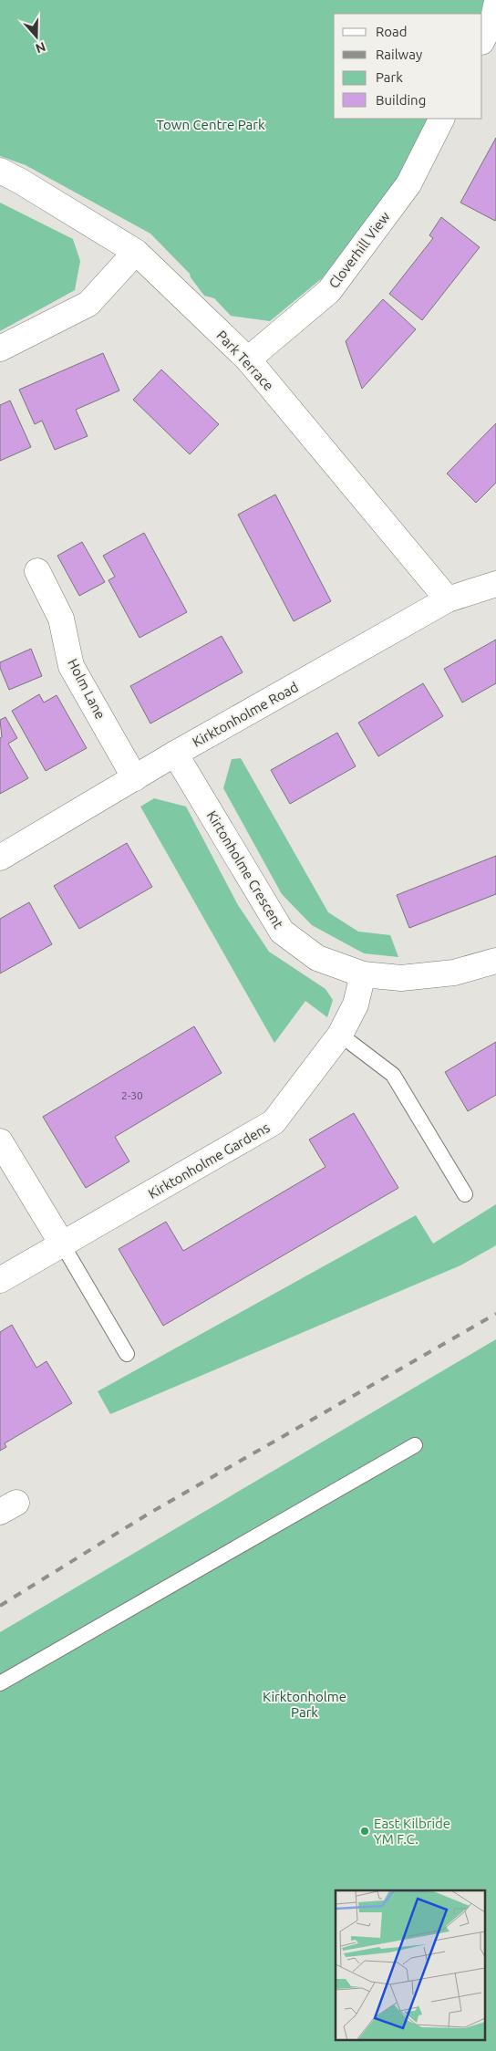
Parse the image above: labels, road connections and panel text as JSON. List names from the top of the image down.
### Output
{
  "streets": {
    "street": [
      "Cloverhill View",
      "Park Terrace",
      "Holm Lane",
      "Kirktonholme Road",
      "Kirtonholme Crescent",
      "Kirktonholme Gardens"
    ]
  },
  "crossings": [
    ["Cloverhill View", "Park Terrace"],
    ["Park Terrace", "Kirktonholme Road"],
    ["Holm Lane", "Kirktonholme Road"],
    ["Kirktonholme Road", "Kirtonholme Crescent"],
    ["Kirtonholme Crescent", "Kirktonholme Gardens"]
  ],
  "parks": ["Town Centre Park", "Kirktonholme Park"],
  "places": ["East Kilbride YM F.C."],
  "house_numbers": ["2-30"],
  "legend": [
    "Road",
    "Railway",
    "Park",
    "Building"
  ],
  "north": "bottom"
}
